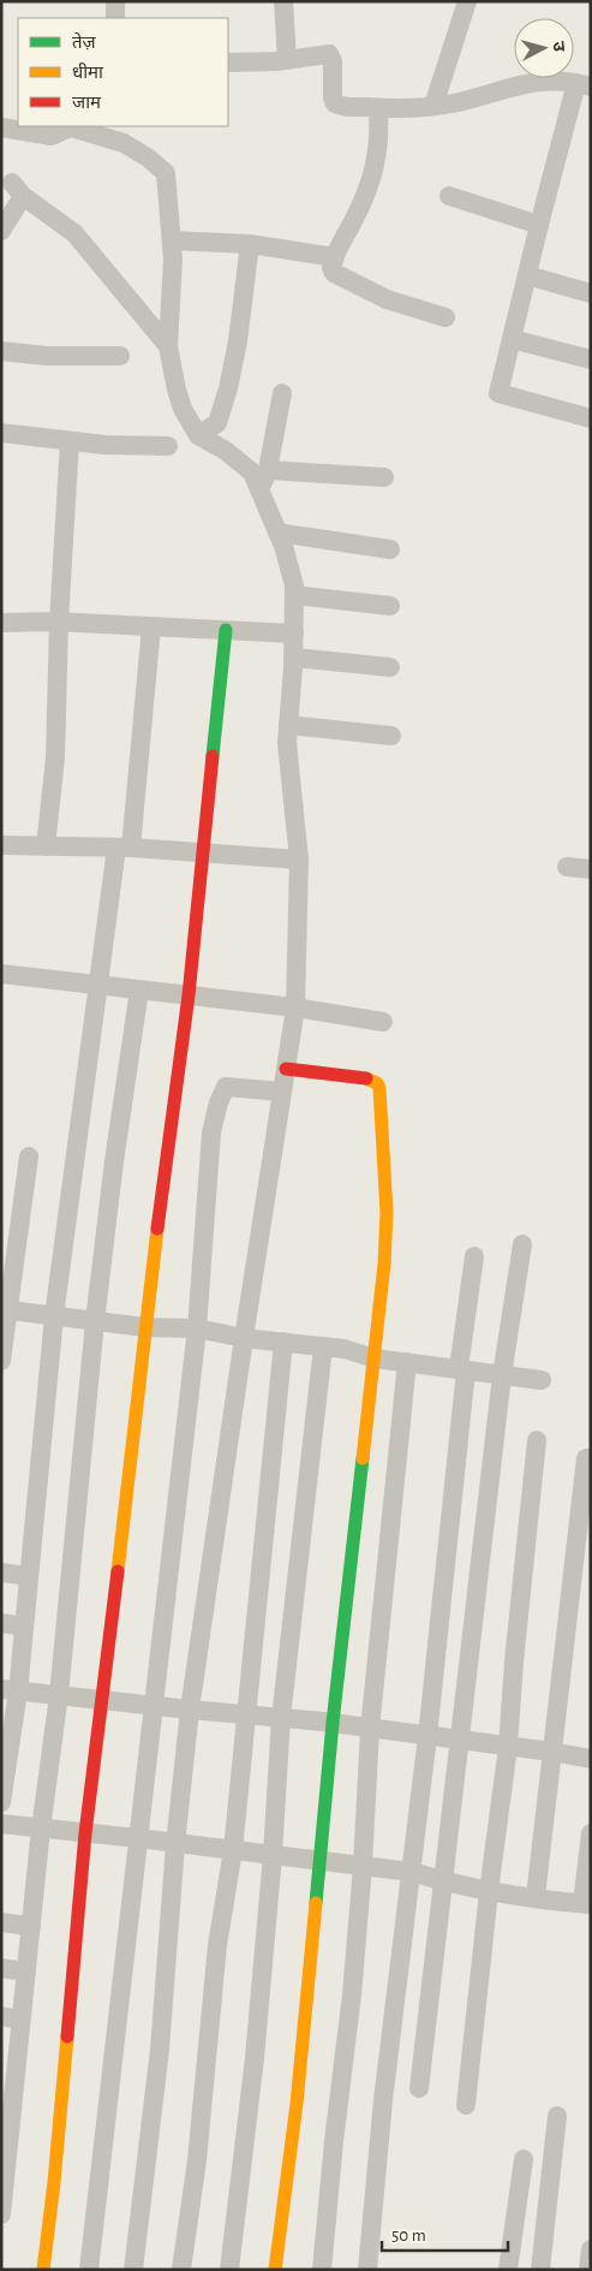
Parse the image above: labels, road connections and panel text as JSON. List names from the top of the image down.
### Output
{
  "legend": ["तेज़", "धीमा", "जाम"],
  "scale_bar": "50 m",
  "north": "right"
}
